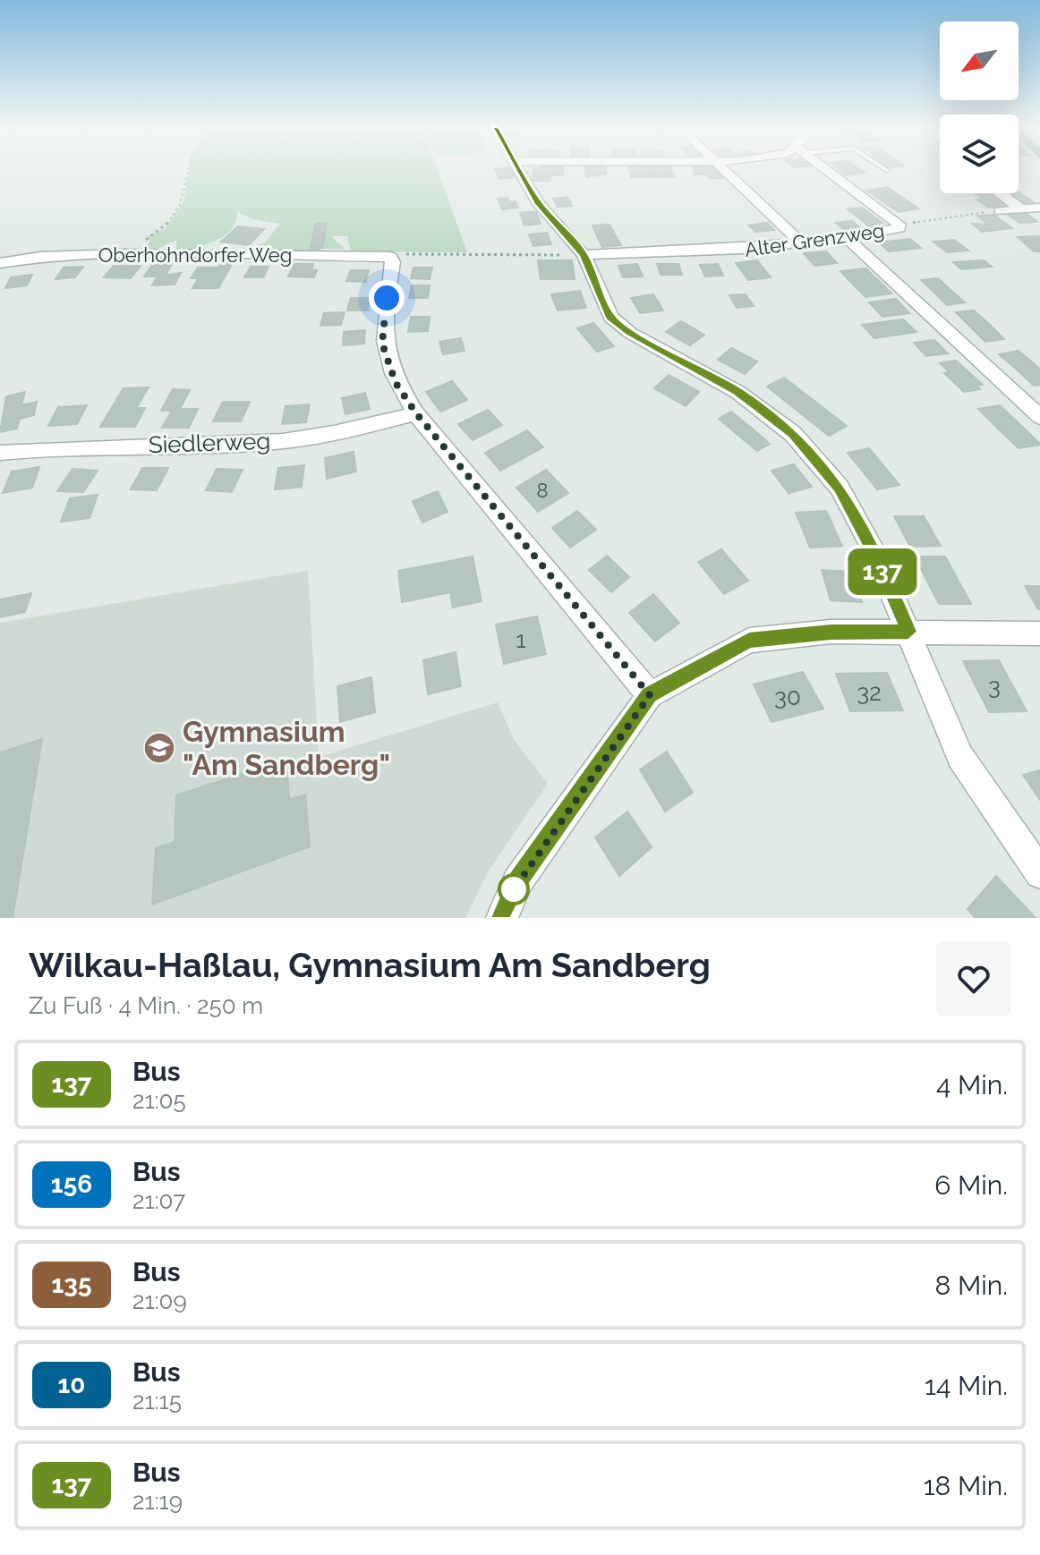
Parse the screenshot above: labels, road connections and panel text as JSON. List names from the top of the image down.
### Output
{
  "streets": {
    "street": ["Alter Grenzweg", "Oberhohndorfer Weg", "Siedlerweg"]
  },
  "places": {
    "school or university": ["Gymnasium \"Am Sandberg\""]
  },
  "lines": ["bus line 137"],
  "house_numbers": [
    "8",
    "1",
    "3",
    "32",
    "30"
  ],
  "north": "bottom left",
  "page": {
    "on_map": "137",
    "heading": ["Wilkau-Haßlau, Gymnasium Am Sandberg", "Zu Fuß · 4 Min. · 250 m"],
    "list": [
      {
        "mark": "137",
        "name": "Bus",
        "note": "21:05",
        "value": "4 Min."
      },
      {
        "mark": "156",
        "name": "Bus",
        "note": "21:07",
        "value": "6 Min."
      },
      {
        "mark": "135",
        "name": "Bus",
        "note": "21:09",
        "value": "8 Min."
      },
      {
        "mark": "10",
        "name": "Bus",
        "note": "21:15",
        "value": "14 Min."
      },
      {
        "mark": "137",
        "name": "Bus",
        "note": "21:19",
        "value": "18 Min."
      }
    ]
  }
}
